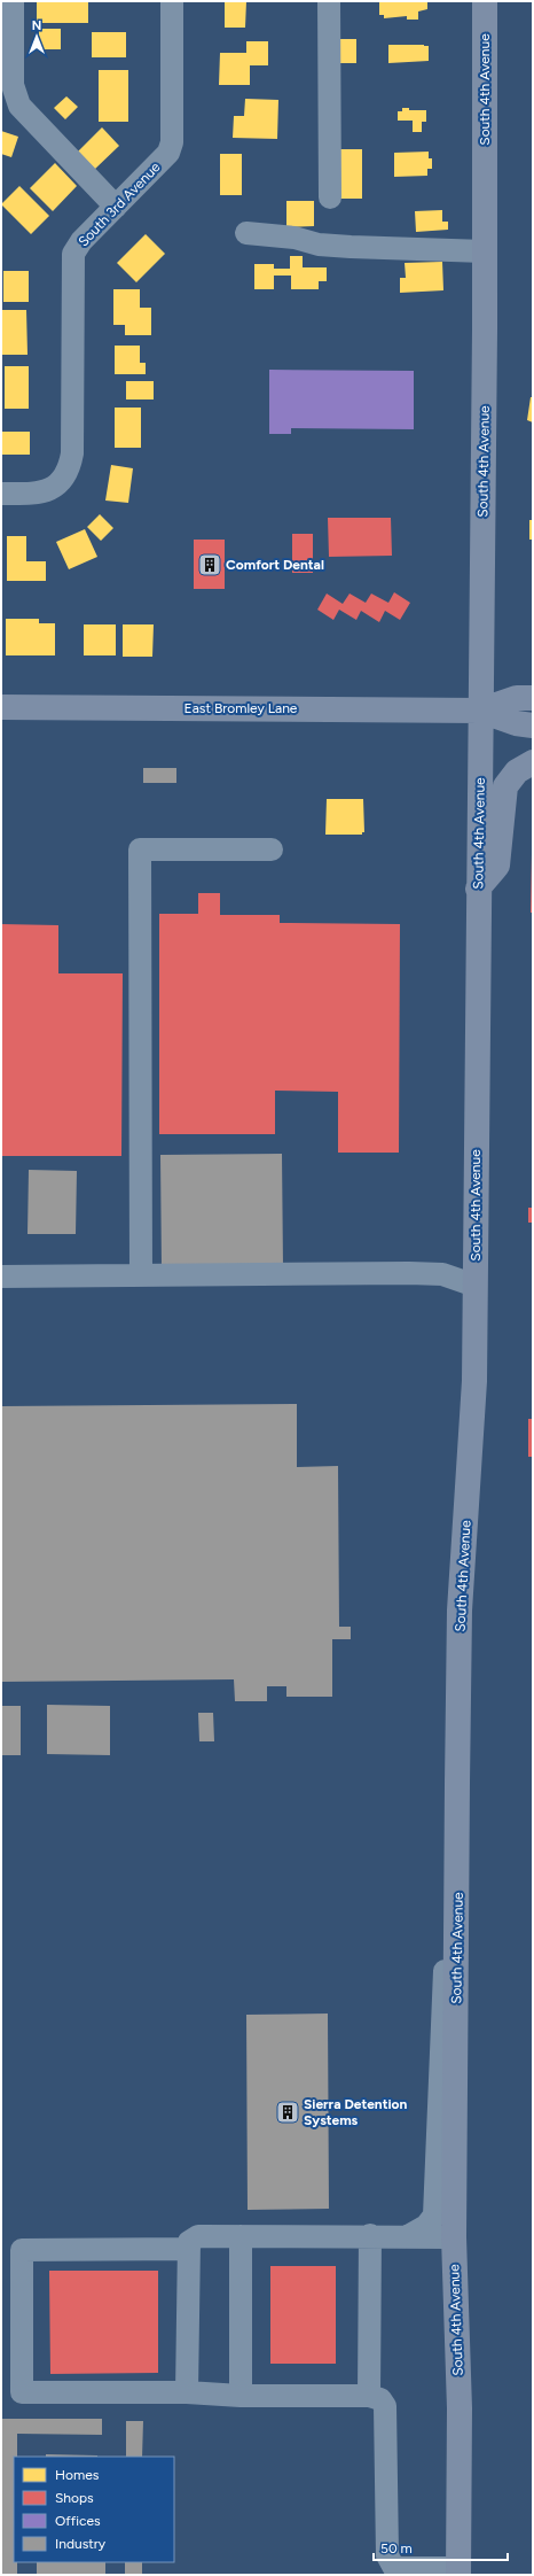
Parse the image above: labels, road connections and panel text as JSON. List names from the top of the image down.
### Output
{
  "streets": {
    "main road": ["South 4th Avenue", "East Bromley Lane"],
    "street": ["South 3rd Avenue"]
  },
  "crossings": [
    ["South 4th Avenue", "East Bromley Lane"]
  ],
  "places": {
    "building": ["Comfort Dental", "Sierra Detention Systems"]
  },
  "legend": [
    "Homes",
    "Shops",
    "Offices",
    "Industry"
  ],
  "scale_bar": "50 m",
  "north": "top"
}
